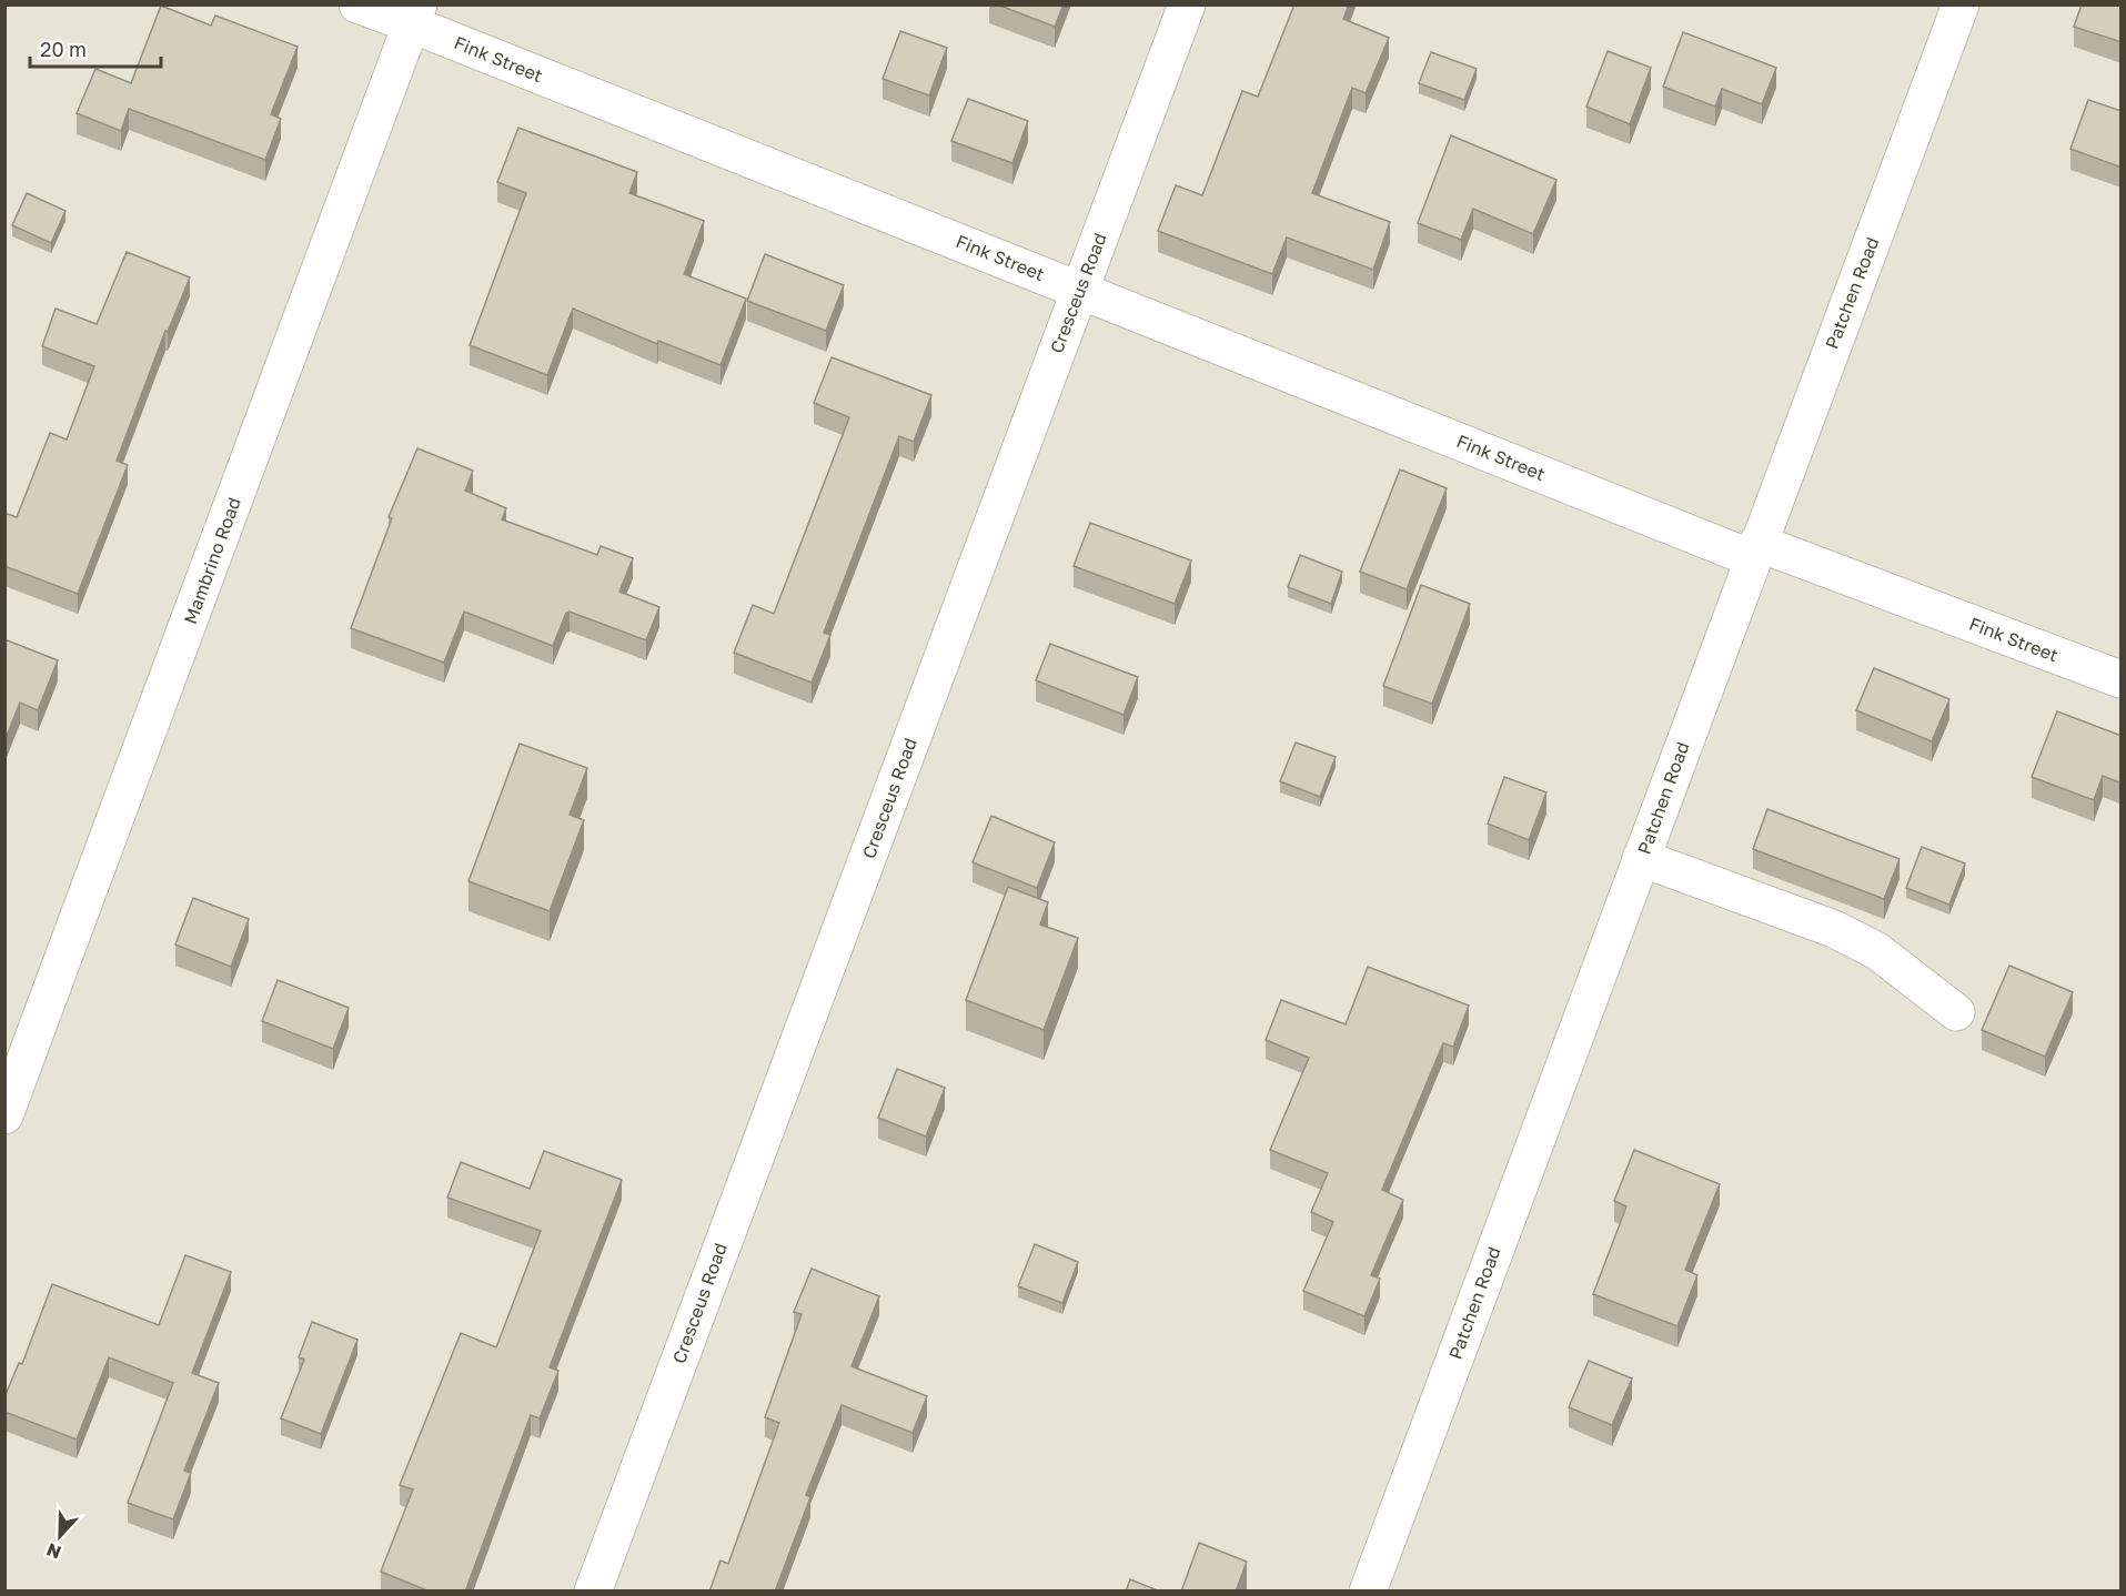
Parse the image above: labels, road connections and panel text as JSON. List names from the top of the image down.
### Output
{
  "streets": {
    "street": [
      "Fink Street",
      "Cresceus Road",
      "Patchen Road",
      "Mambrino Road"
    ]
  },
  "crossings": [
    ["Fink Street", "Cresceus Road"],
    ["Fink Street", "Patchen Road"],
    ["Fink Street", "Mambrino Road"]
  ],
  "scale_bar": "20 m",
  "north": "bottom"
}
